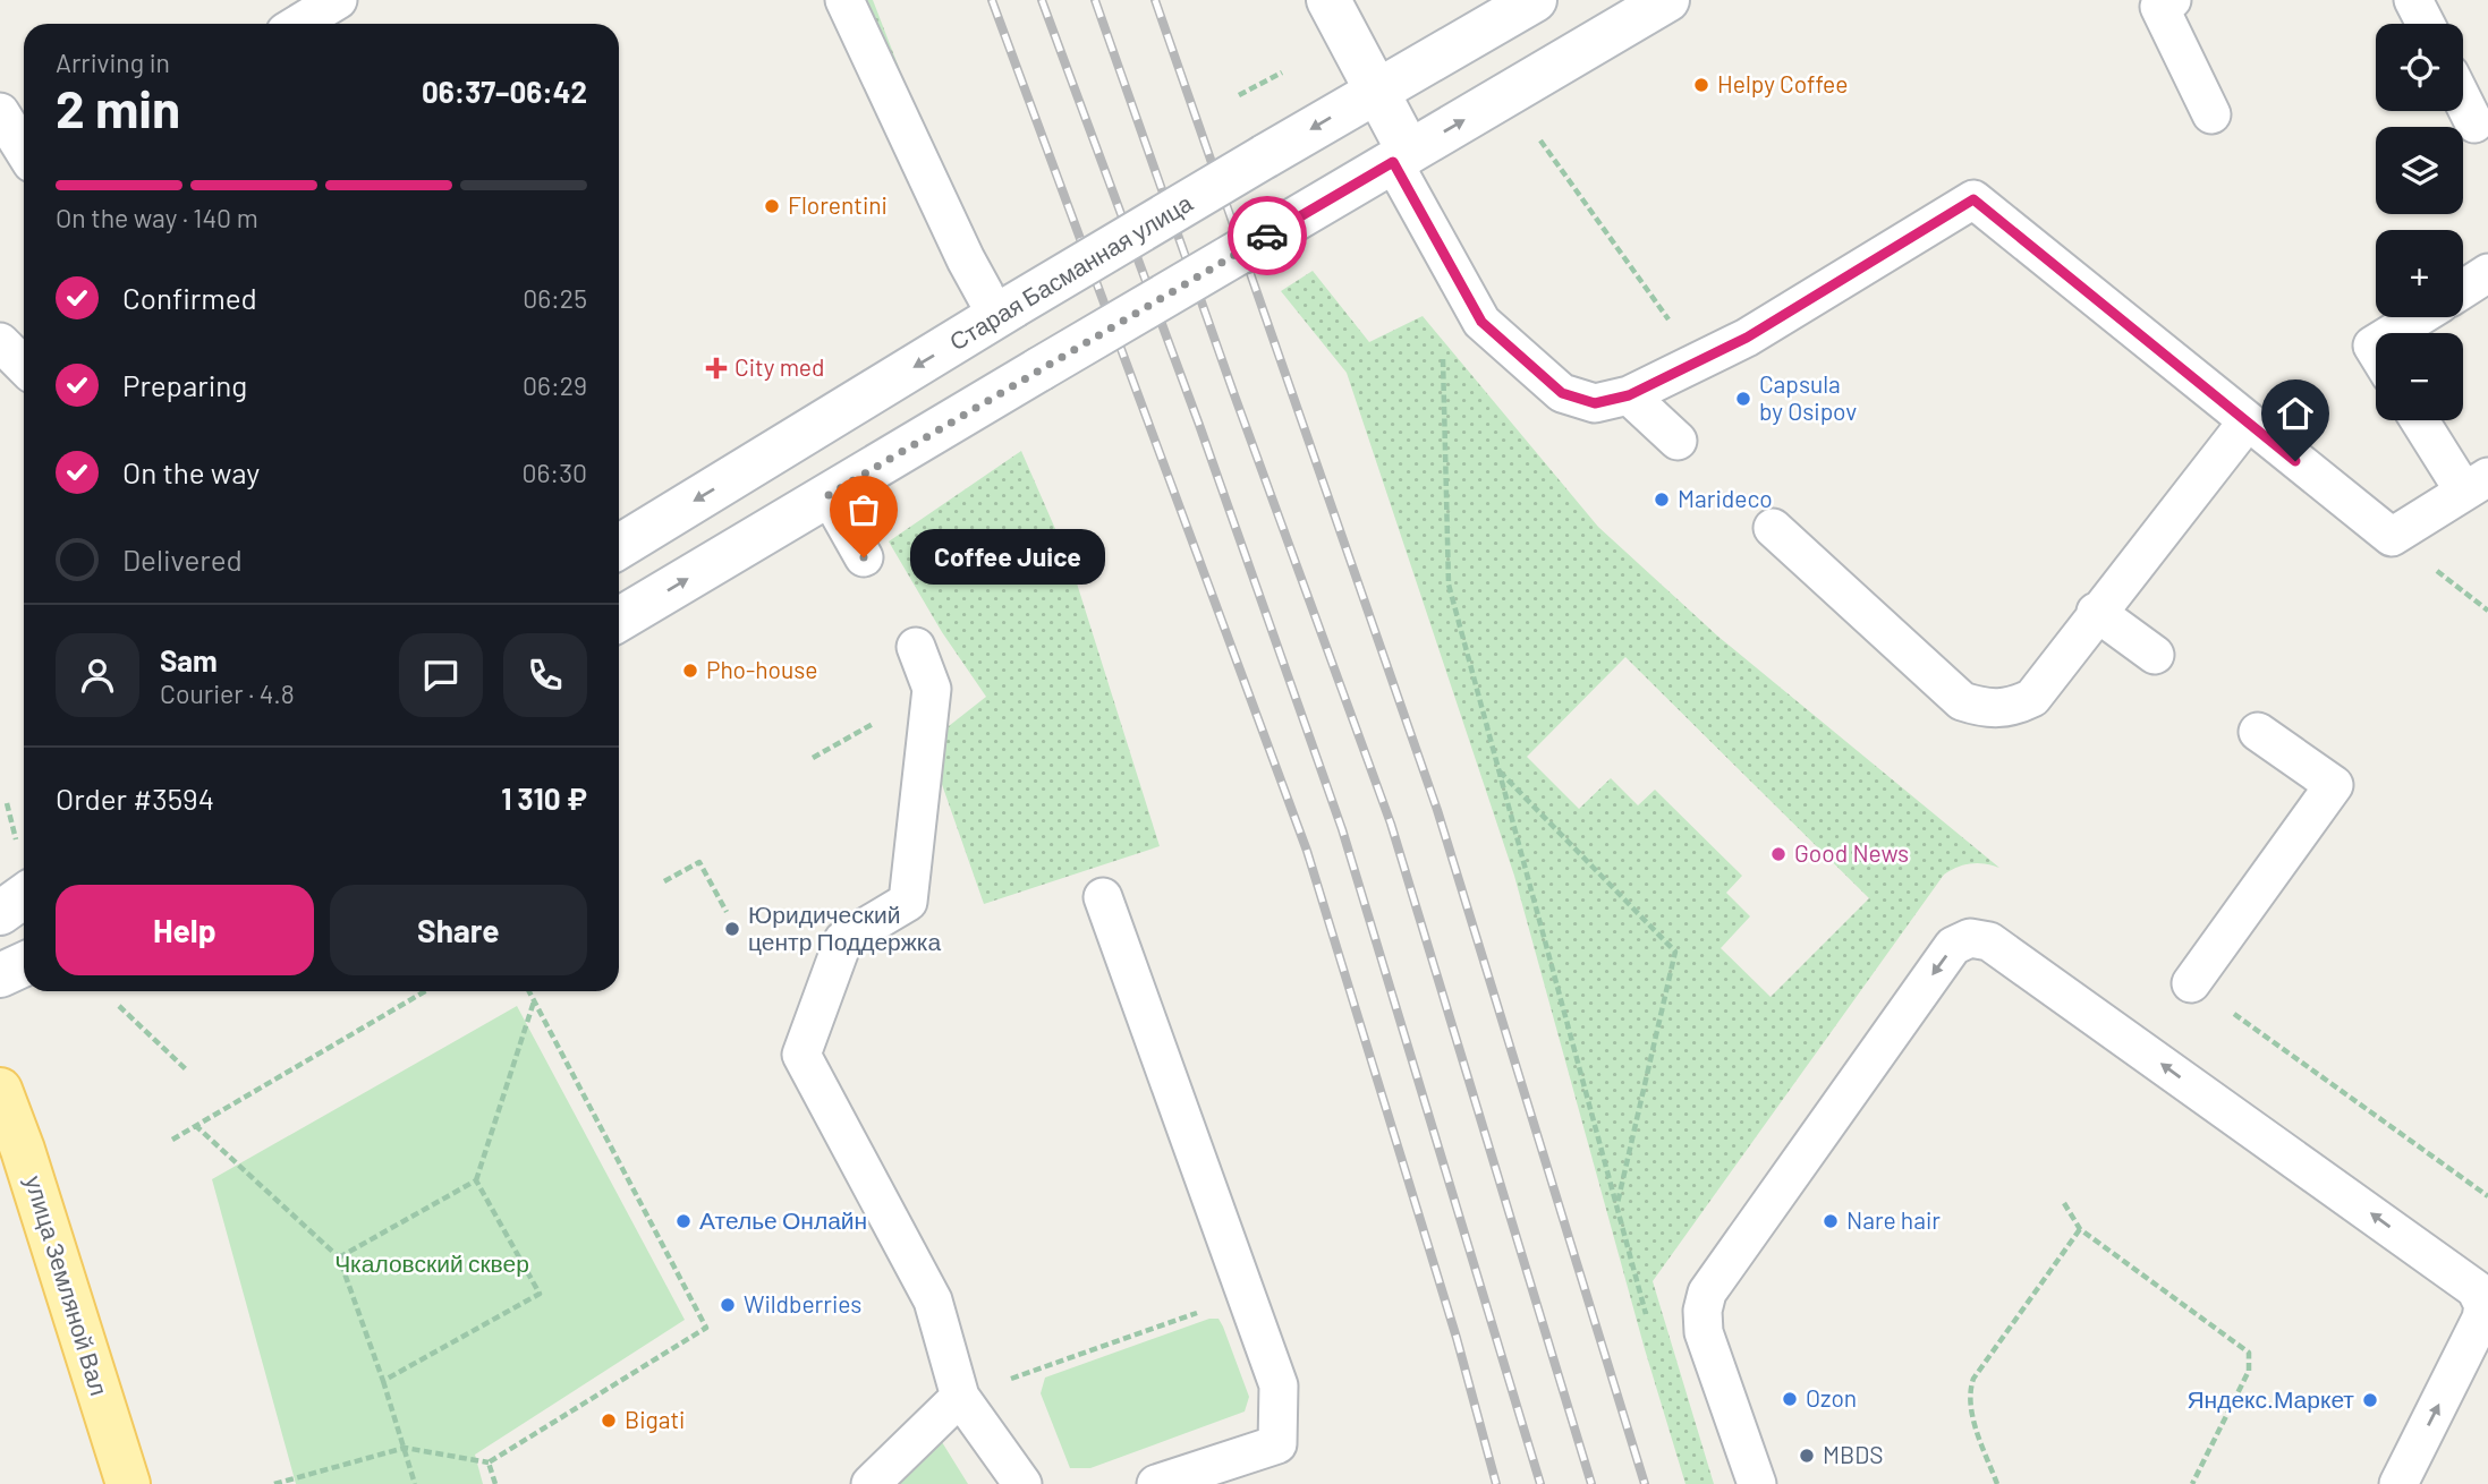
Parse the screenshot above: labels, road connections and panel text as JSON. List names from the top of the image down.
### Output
{
  "streets": {
    "main road": ["Старая Басманная улица", "улица Земляной Вал"]
  },
  "parks": ["Чкаловский сквер"],
  "places": {
    "other": [
      "Helpy Coffee",
      "Florentini",
      "Capsula by Osipov",
      "Marideco",
      "Coffee Juice",
      "Pho-house",
      "Good News",
      "Юридический центр Поддержка",
      "Ателье Онлайн",
      "Nare hair",
      "Wildberries",
      "Ozon",
      "Яндекс.Маркет",
      "Bigati",
      "MBDS"
    ],
    "health": ["City med"]
  },
  "page": {
    "map_buttons": ["+", "−"],
    "heading": ["2 min", "Arriving in", "06:37–06:42"],
    "panel": [
      "Sam",
      "Courier · 4.8",
      "Order #3594",
      "1 310 ₽"
    ],
    "bar": "On the way · 140 m",
    "list": [
      ["Confirmed", "06:25"],
      ["Preparing", "06:29"],
      ["On the way", "06:30"],
      "Delivered"
    ],
    "bubble": "Coffee Juice",
    "buttons": ["Help", "Share"]
  }
}
